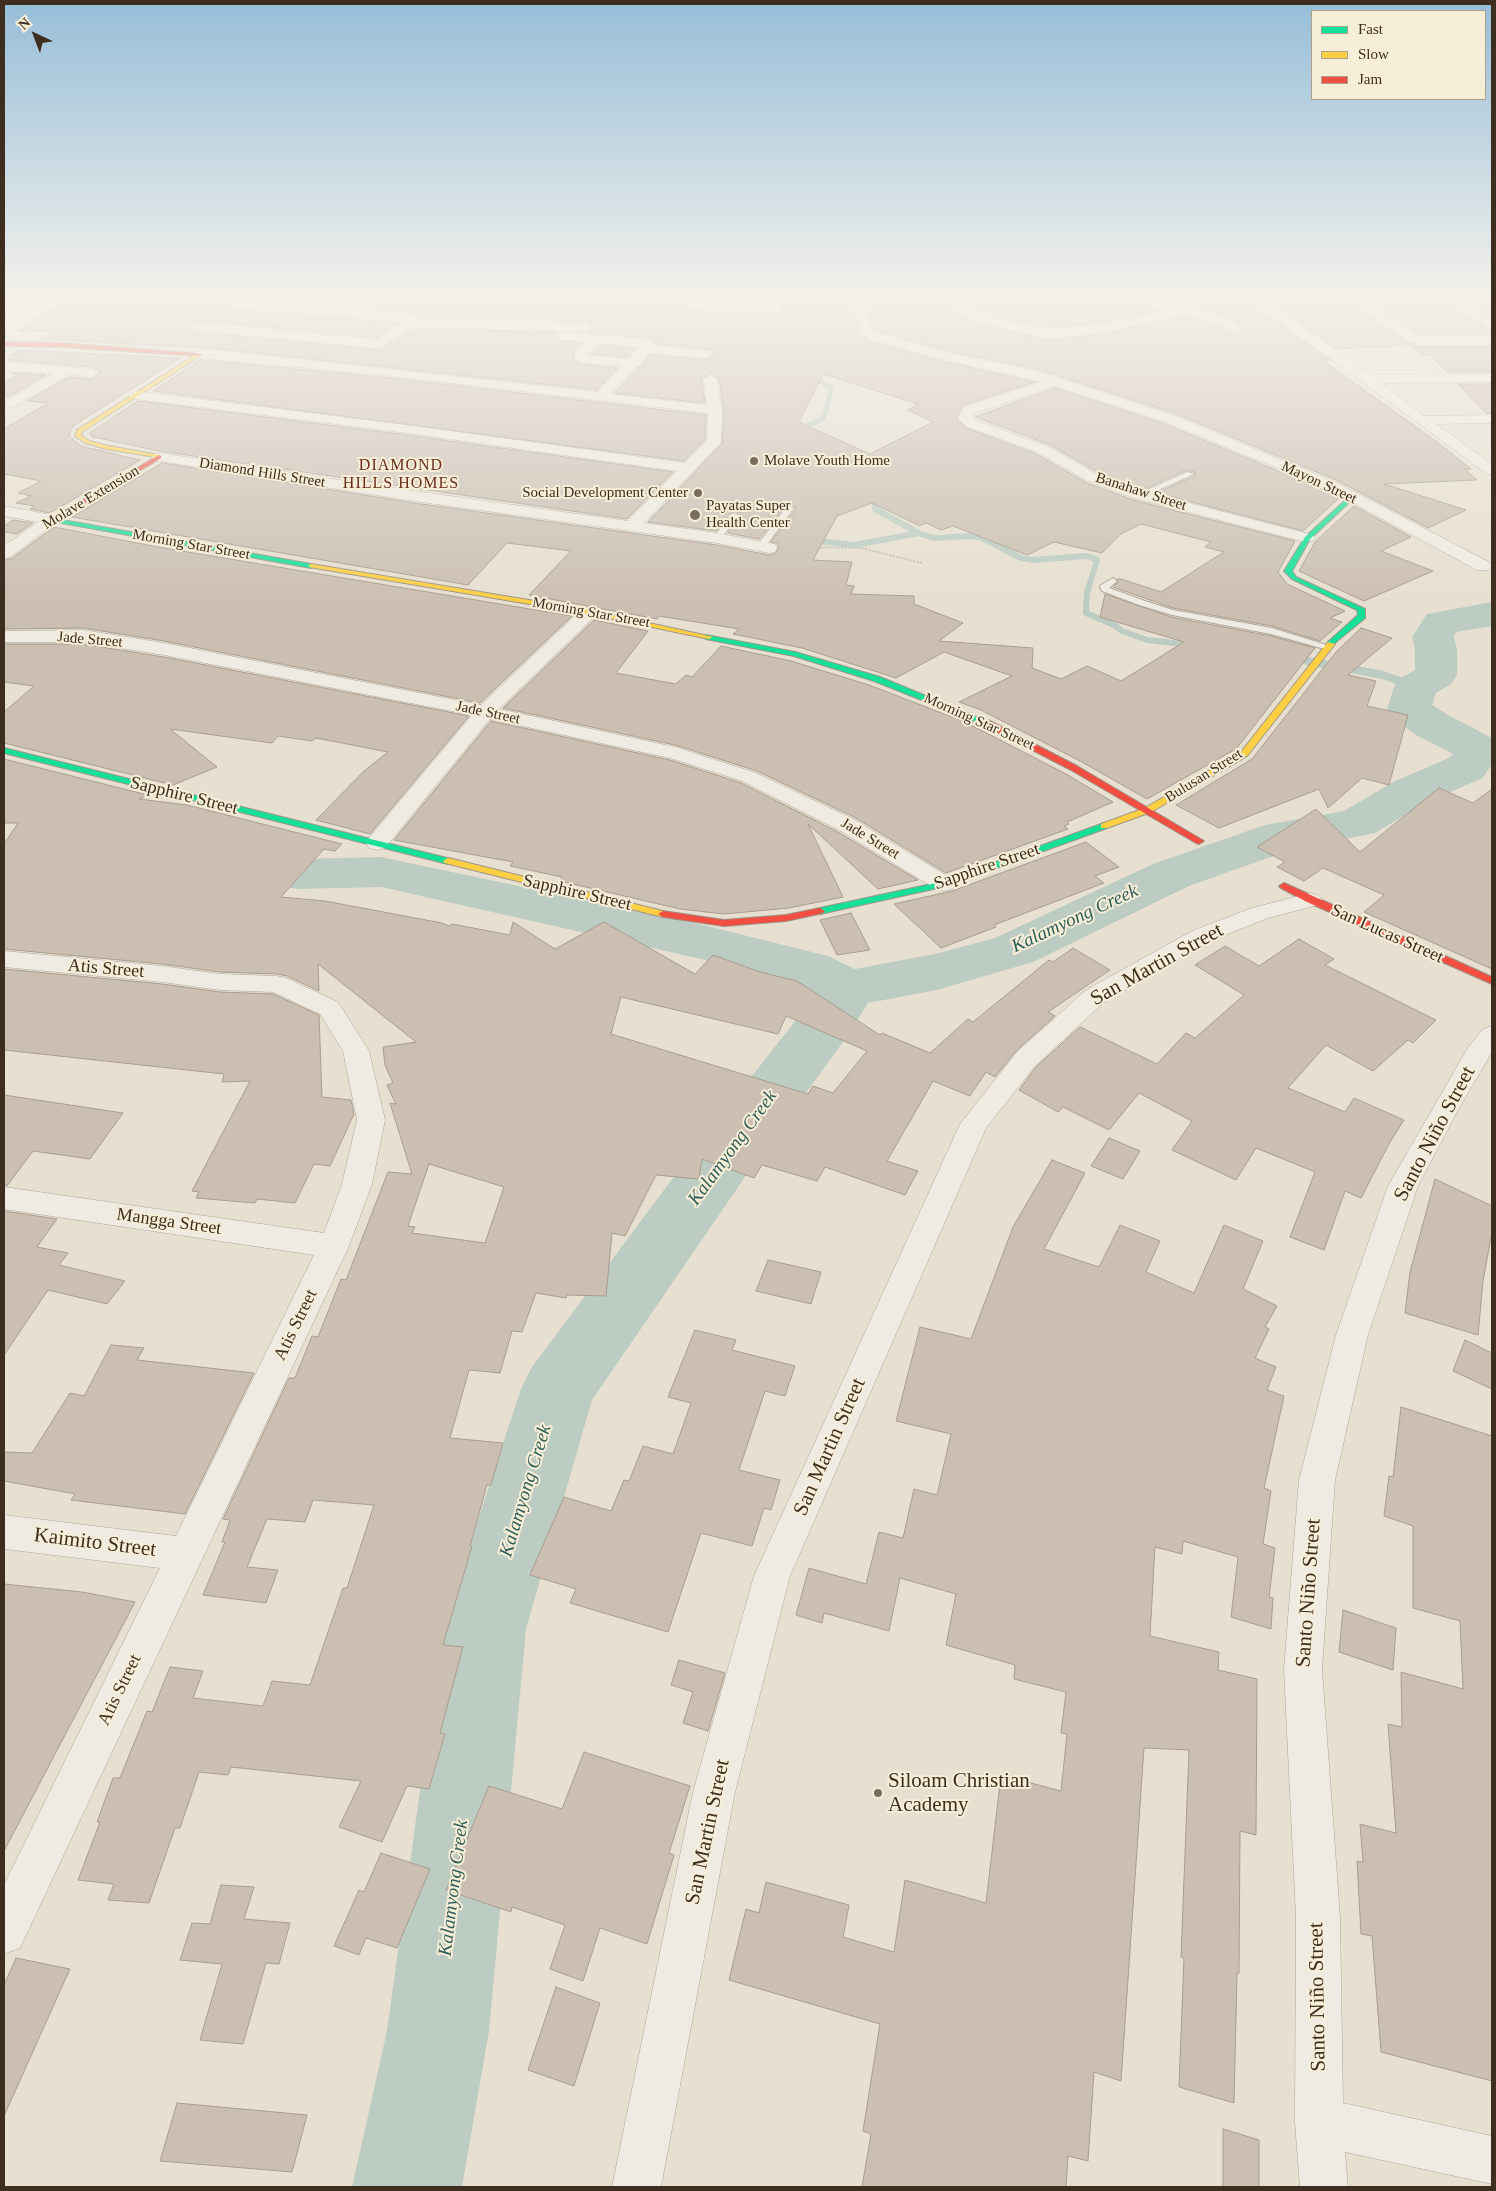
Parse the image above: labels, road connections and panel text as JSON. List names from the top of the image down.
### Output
{
  "streets": {
    "street": [
      "Diamond Hills Street",
      "Mayon Street",
      "Banahaw Street",
      "Molave Extension",
      "Morning Star Street",
      "Jade Street",
      "Bulusan Street",
      "Sapphire Street",
      "San Lucas Street",
      "San Martin Street",
      "Atis Street",
      "Santo Niño Street",
      "Mangga Street",
      "Kaimito Street"
    ]
  },
  "crossings": [
    ["Diamond Hills Street", "Molave Extension"],
    ["Molave Extension", "Morning Star Street"],
    ["Morning Star Street", "Bulusan Street"],
    ["Morning Star Street", "Sapphire Street"],
    ["Jade Street", "Sapphire Street"],
    ["Bulusan Street", "Sapphire Street"],
    ["San Lucas Street", "San Martin Street"],
    ["Atis Street", "Mangga Street"],
    ["Atis Street", "Kaimito Street"]
  ],
  "districts": ["DIAMOND HILLS HOMES"],
  "water": ["Kalamyong Creek"],
  "places": [
    "Molave Youth Home",
    "Social Development Center",
    "Payatas Super Health Center",
    "Siloam Christian Academy"
  ],
  "legend": ["Fast", "Slow", "Jam"],
  "north": "top left"
}
